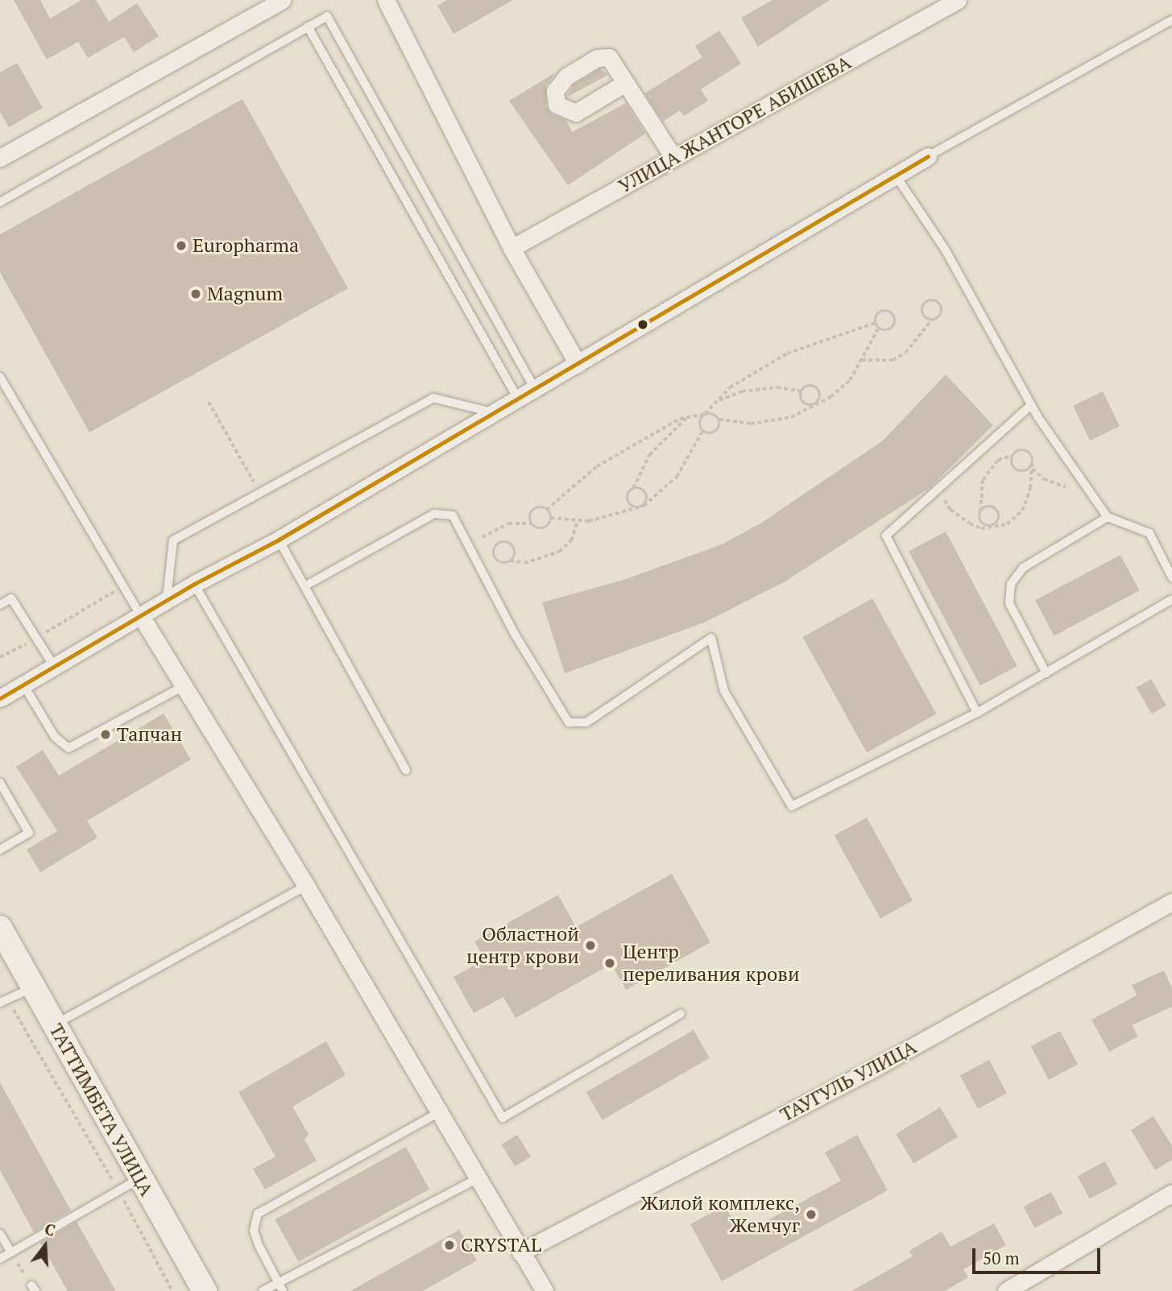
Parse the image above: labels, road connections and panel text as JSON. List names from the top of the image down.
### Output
{
  "streets": {
    "main road": ["ТАТТИМБЕТА УЛИЦА"],
    "street": ["УЛИЦА ЖАНТОРЕ АБИШЕВА", "ТАУГУЛЬ УЛИЦА"]
  },
  "places": [
    "Europharma",
    "Magnum",
    "Тапчан",
    "Областной центр крови",
    "Центр переливания крови",
    "Жилой комплекс, Жемчуг",
    "CRYSTAL"
  ],
  "scale_bar": "50 m",
  "north": "top"
}
